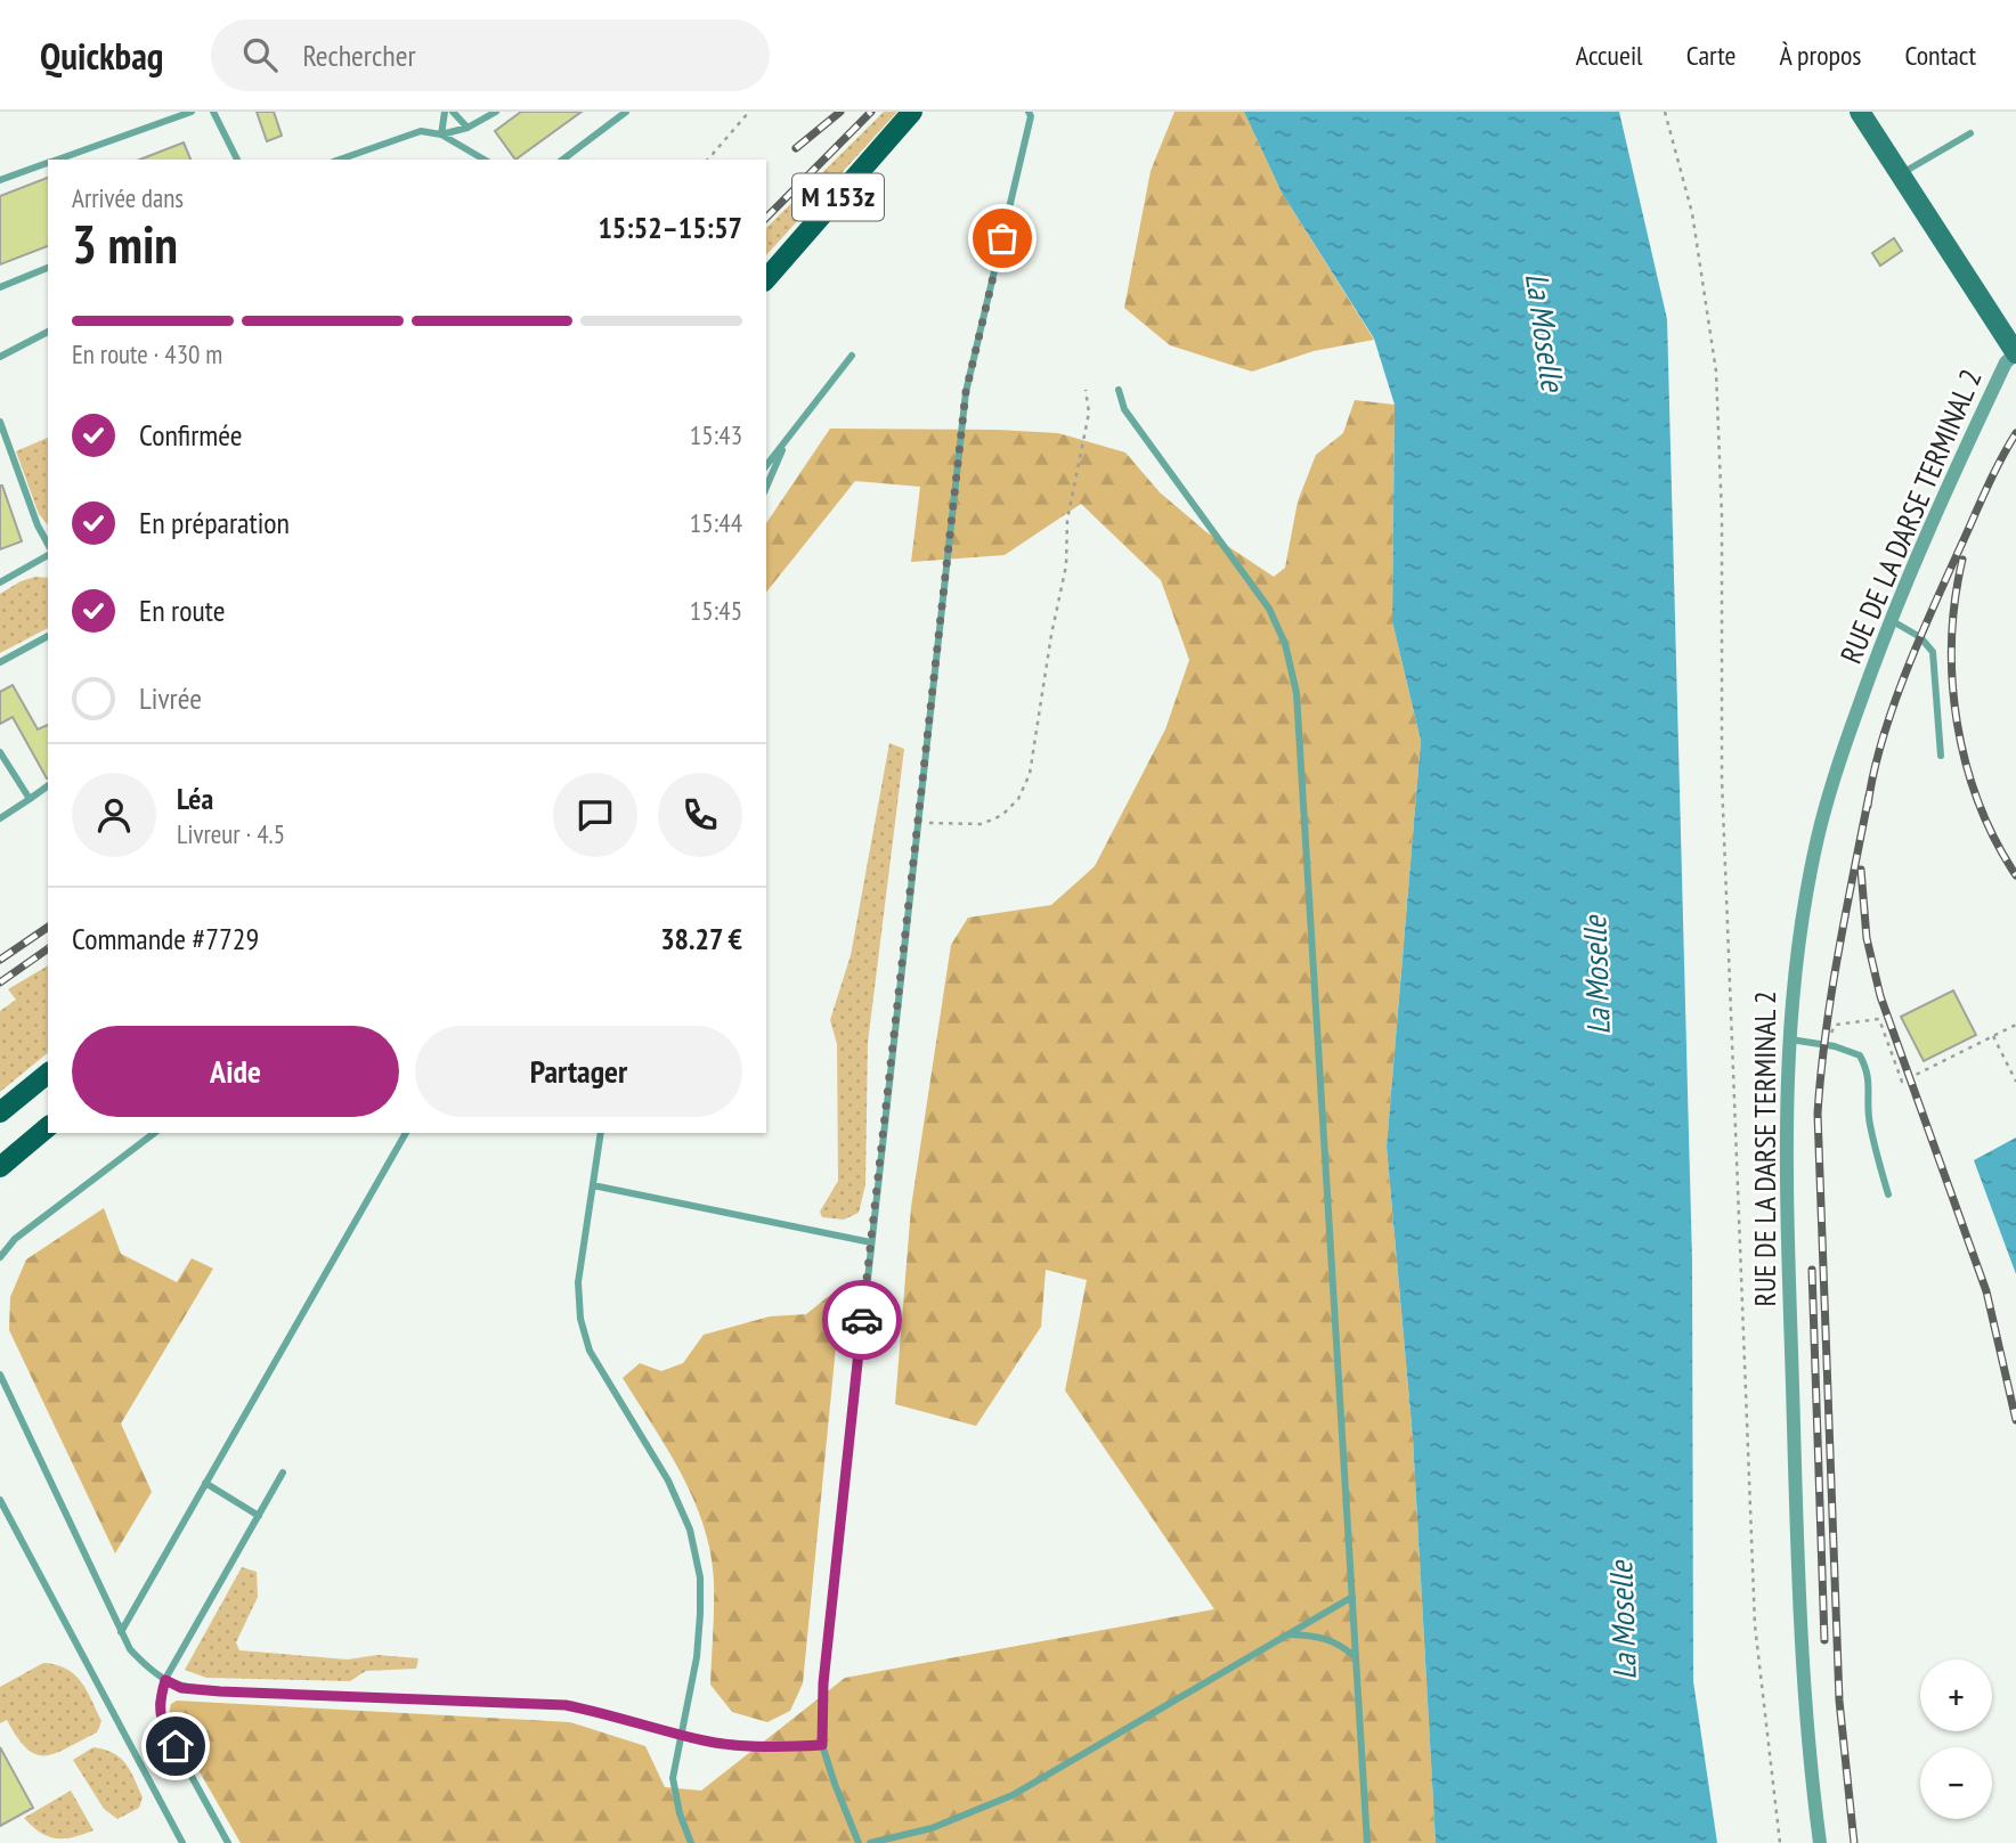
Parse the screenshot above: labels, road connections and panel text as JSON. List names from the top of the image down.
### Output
{
  "streets": {
    "main road": ["M 153z"],
    "street": ["RUE DE LA DARSE TERMINAL 2"]
  },
  "water": ["La Moselle"],
  "page": {
    "header": "Quickbag",
    "search": "Rechercher",
    "nav": [
      "Accueil",
      "Carte",
      "À propos",
      "Contact"
    ],
    "heading": ["3 min", "Arrivée dans", "15:52–15:57"],
    "panel": [
      "Léa",
      "Livreur · 4.5",
      "Commande #7729",
      "38.27 €"
    ],
    "bar": "En route · 430 m",
    "list": [
      ["Confirmée", "15:43"],
      ["En préparation", "15:44"],
      ["En route", "15:45"],
      "Livrée"
    ],
    "buttons": ["Aide", "Partager"],
    "map_buttons": ["+", "−"]
  }
}
